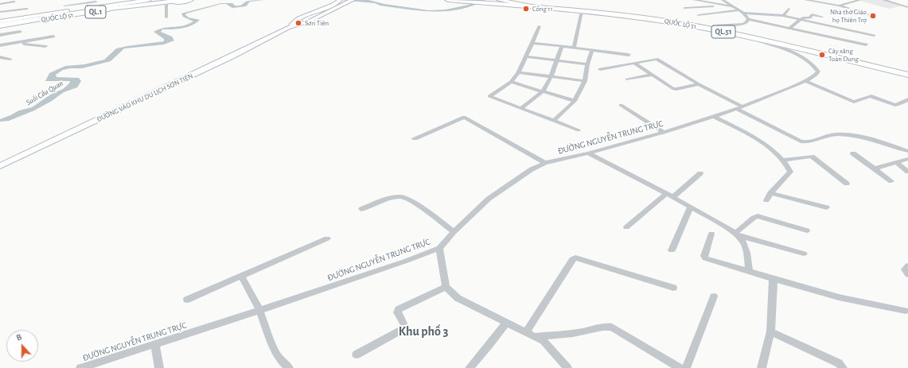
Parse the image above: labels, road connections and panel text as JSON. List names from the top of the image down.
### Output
{
  "streets": {
    "highway": ["QL.1", "QUỐC LỘ 51", "QL.51"],
    "street": ["ĐƯỜNG VÀO KHU DU LỊCH SƠN TIÊN", "ĐƯỜNG NGUYỄN TRUNG TRỰC"]
  },
  "crossings": [
    ["QUỐC LỘ 51", "ĐƯỜNG NGUYỄN TRUNG TRỰC"]
  ],
  "districts": ["Khu phố 3"],
  "water": ["Suối Cầu Quan"],
  "places": [
    "Cổng 11",
    "Nhà thờ Giáo họ Thiên Trợ",
    "Sơn Tiên",
    "Cây xăng Toàn Dung"
  ],
  "north": "top"
}
